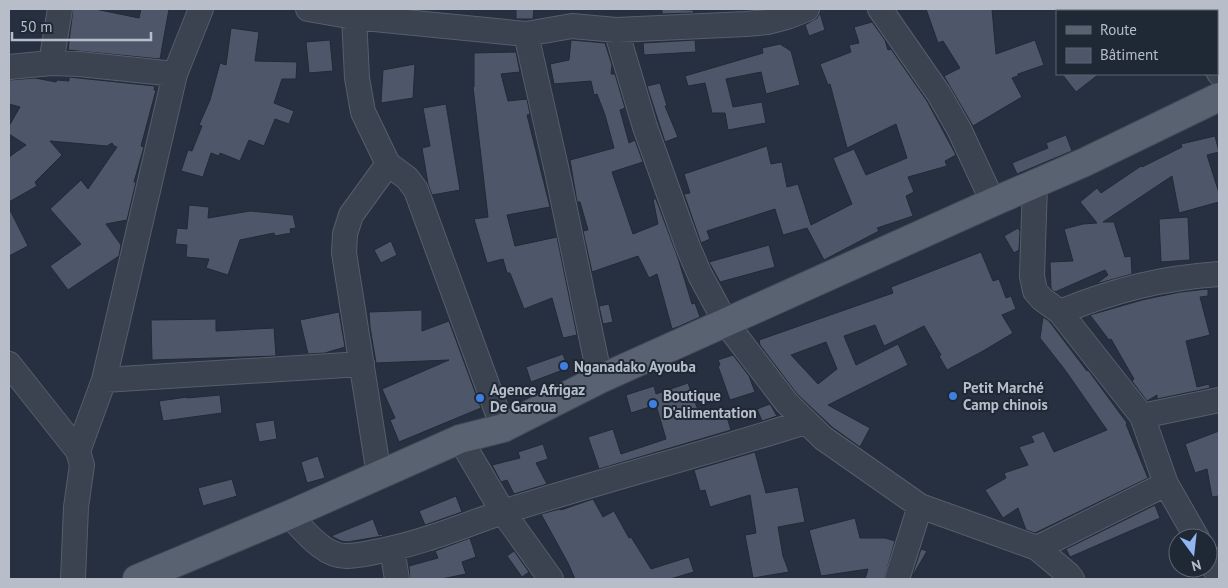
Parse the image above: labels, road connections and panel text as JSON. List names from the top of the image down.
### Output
{
  "places": [
    "Nganadako Ayouba",
    "Petit Marché Camp chinois",
    "Agence Afrigaz De Garoua",
    "Boutique D'alimentation"
  ],
  "legend": ["Route", "Bâtiment"],
  "scale_bar": "50 m",
  "north": "bottom"
}
